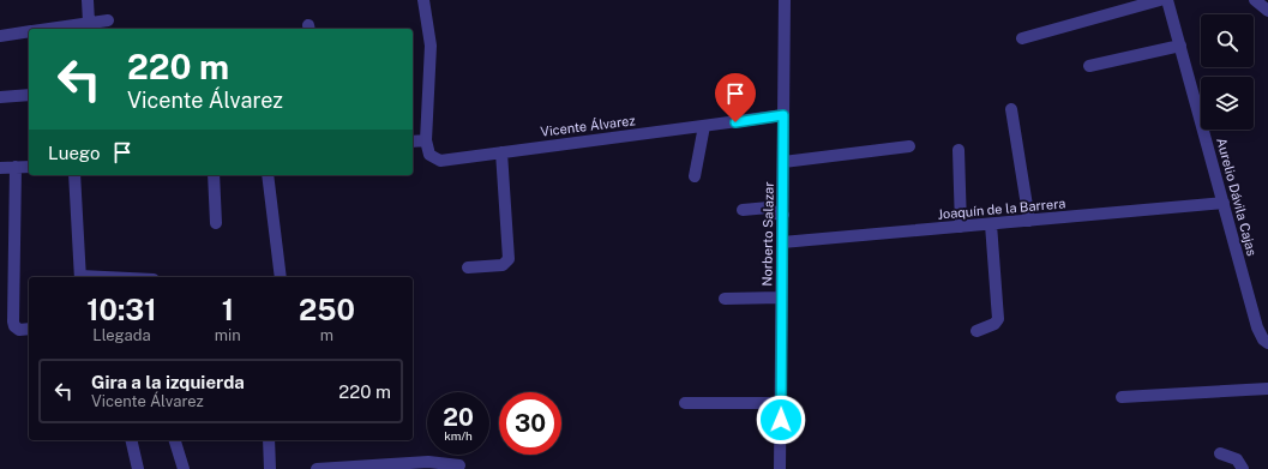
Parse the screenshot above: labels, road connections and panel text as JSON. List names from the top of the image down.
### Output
{
  "streets": {
    "street": [
      "Vicente Álvarez",
      "Aurelio Dávila Cajas",
      "Joaquín de la Barrera",
      "Norberto Salazar"
    ]
  },
  "crossings": [
    ["Vicente Álvarez", "Norberto Salazar"],
    ["Aurelio Dávila Cajas", "Joaquín de la Barrera"],
    ["Joaquín de la Barrera", "Norberto Salazar"]
  ],
  "page": {
    "turn": ["220 m", "Vicente Álvarez"],
    "then": "Luego",
    "eta": [
      "10:31",
      "Llegada",
      "1",
      "min",
      "250",
      "m"
    ],
    "list": [
      {
        "name": "Gira a la izquierda",
        "note": "Vicente Álvarez",
        "value": "220 m"
      }
    ],
    "speed": "20 km/h",
    "limit": "30"
  }
}
